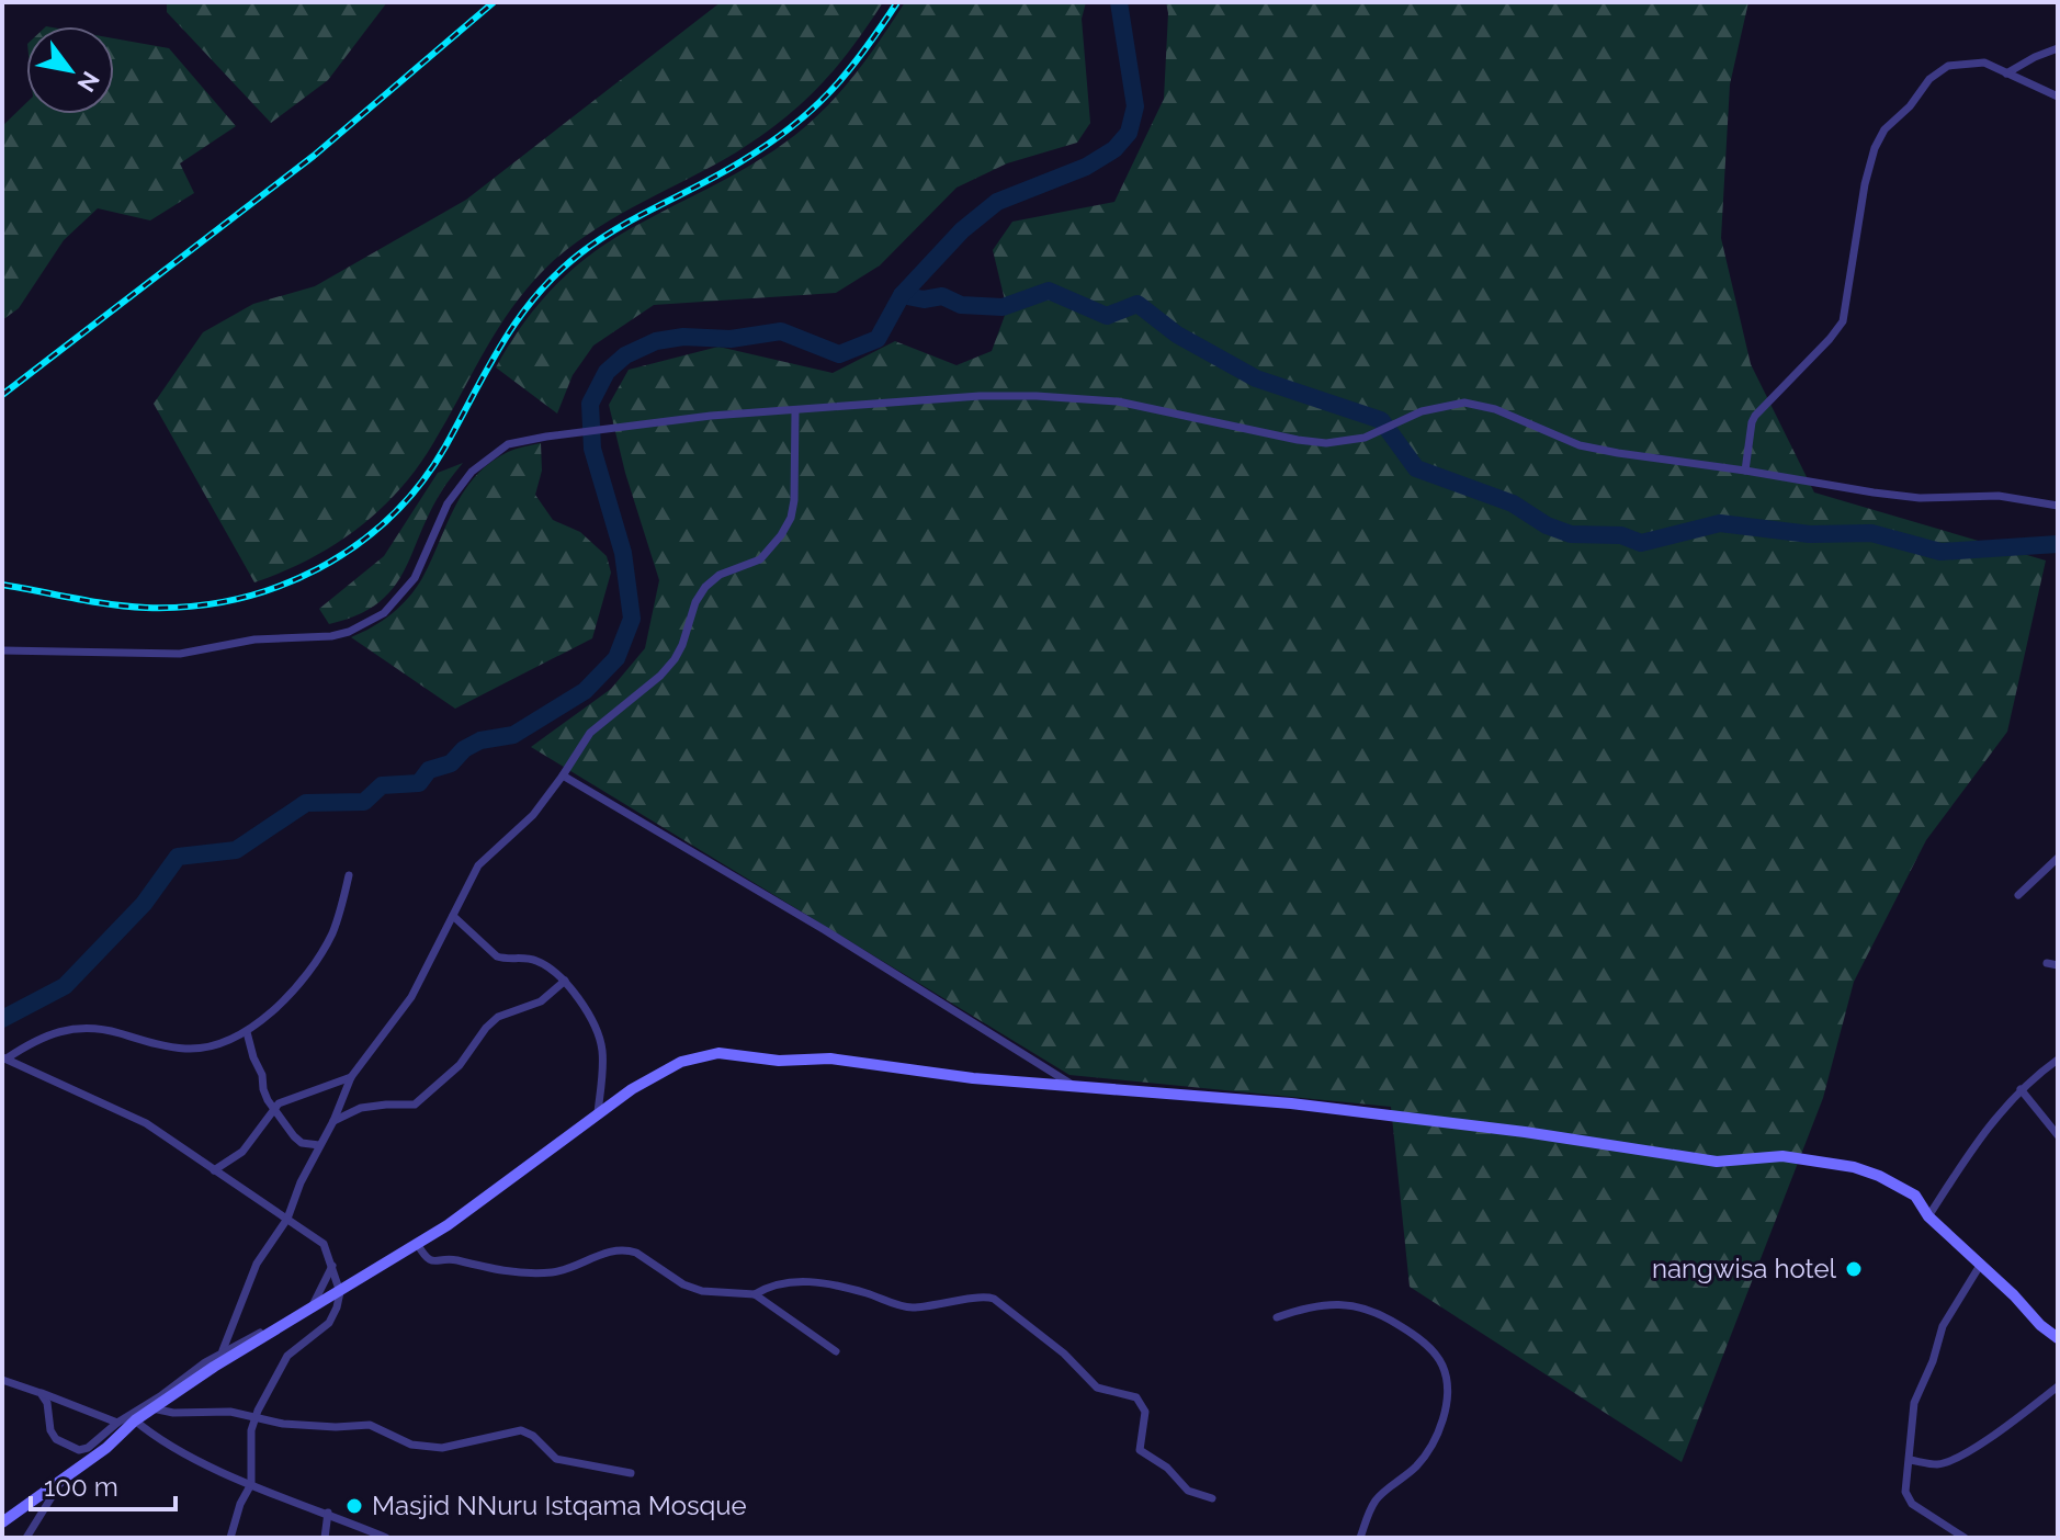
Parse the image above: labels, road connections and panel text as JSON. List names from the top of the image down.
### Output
{
  "places": ["nangwisa hotel", "Masjid NNuru Istqama Mosque"],
  "scale_bar": "100 m",
  "north": "bottom right"
}
